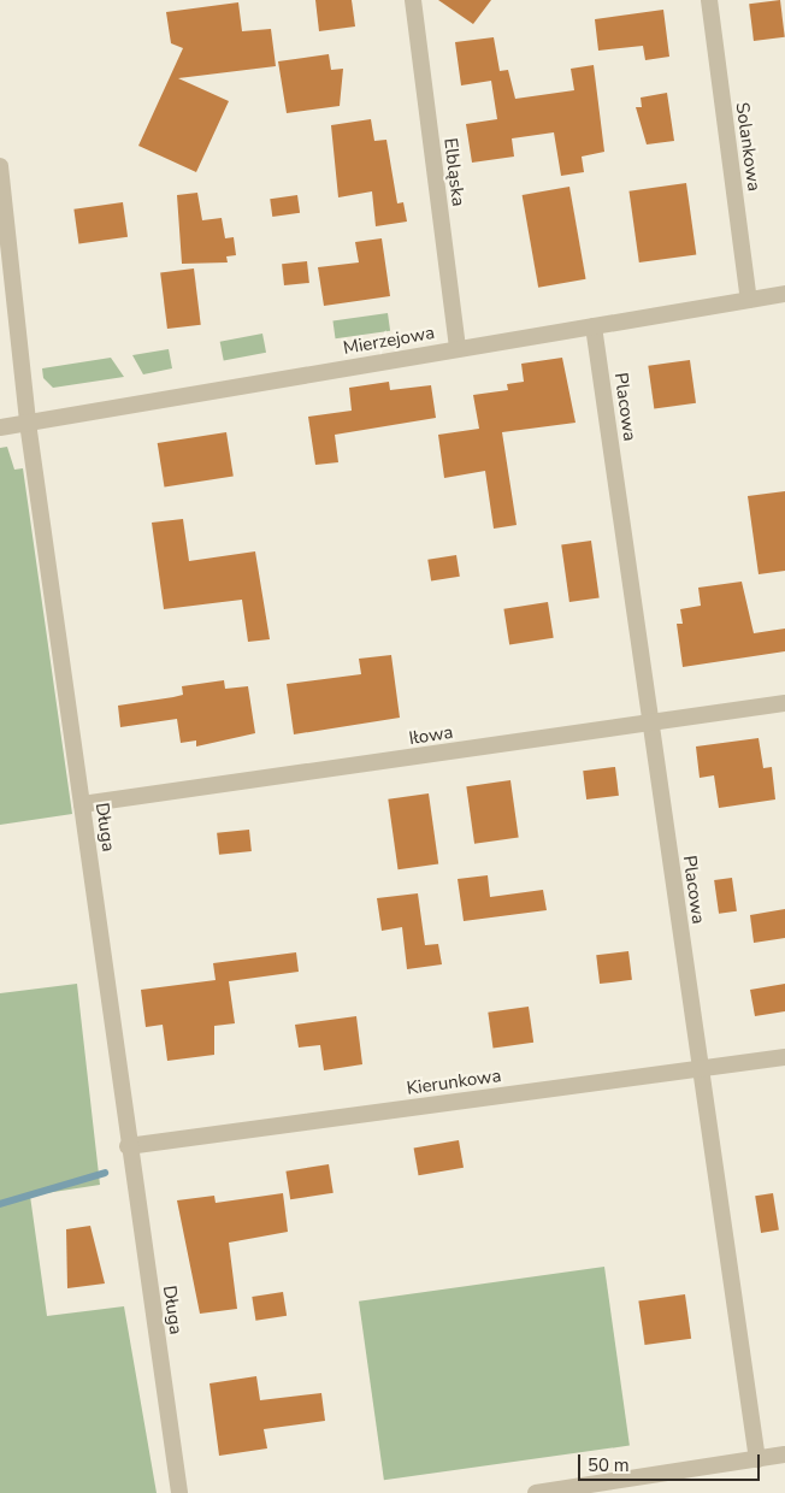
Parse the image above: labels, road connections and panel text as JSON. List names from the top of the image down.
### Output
{
  "streets": {
    "street": [
      "Solankowa",
      "Elbląska",
      "Mierzejowa",
      "Placowa",
      "Iłowa",
      "Długa",
      "Kierunkowa"
    ]
  },
  "crossings": [
    ["Solankowa", "Mierzejowa"],
    ["Elbląska", "Mierzejowa"],
    ["Mierzejowa", "Placowa"],
    ["Mierzejowa", "Długa"],
    ["Placowa", "Iłowa"],
    ["Placowa", "Kierunkowa"],
    ["Iłowa", "Długa"],
    ["Długa", "Kierunkowa"]
  ],
  "scale_bar": "50 m"
}
